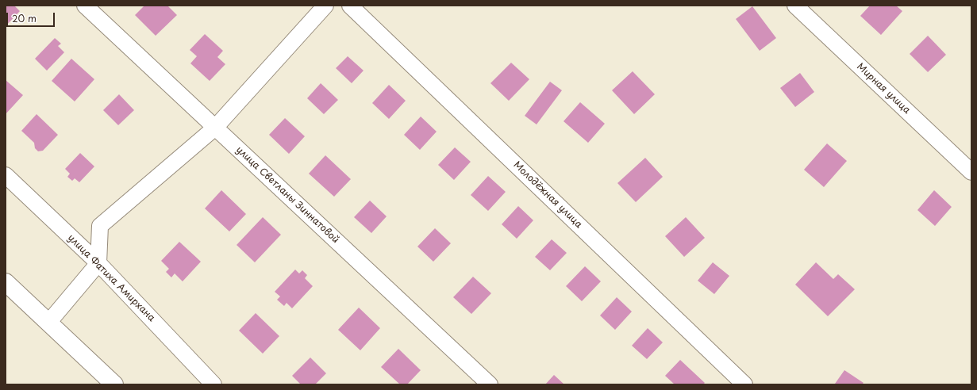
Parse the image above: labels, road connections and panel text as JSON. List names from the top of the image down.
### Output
{
  "streets": {
    "street": [
      "Мирная улица",
      "улица Светланы Зиннатовой",
      "Молодёжная улица",
      "улица Фатиха Амирхана"
    ]
  },
  "scale_bar": "20 m"
}
